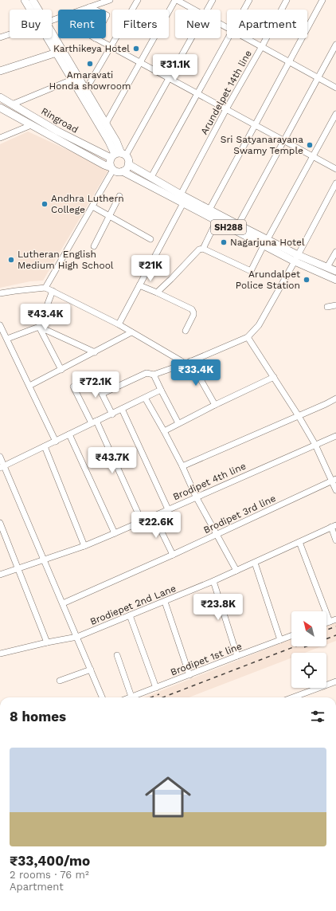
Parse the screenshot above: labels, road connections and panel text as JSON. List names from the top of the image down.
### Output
{
  "streets": {
    "main road": ["Ringroad", "SH288"],
    "street": [
      "Arundelpet 14th line",
      "Brodipet 4th line",
      "Brodipet 3rd line",
      "Brodiepet 2nd Lane",
      "Brodipet 1st line"
    ]
  },
  "crossings": [
    ["Arundelpet 14th line", "SH288"],
    ["Ringroad", "SH288"]
  ],
  "places": [
    "Karthikeya Hotel",
    "Amaravati Honda showroom",
    "Sri Satyanarayana Swamy Temple",
    "Andhra Luthern College",
    "Nagarjuna Hotel",
    "Lutheran English Medium High School",
    "Arundalpet Police Station"
  ],
  "north": "top left",
  "page": {
    "chip": [
      "Buy",
      "Rent",
      "Filters",
      "New",
      "Apartment"
    ],
    "price": [
      "₹31.1K",
      "₹21K",
      "₹43.4K",
      "₹33.4K",
      "₹72.1K",
      "₹43.7K",
      "₹22.6K",
      "₹23.8K"
    ],
    "heading": "8 homes",
    "list": [
      {
        "name": "₹33,400/mo",
        "note": "2 rooms · 76 m² · Apartment"
      }
    ]
  }
}
